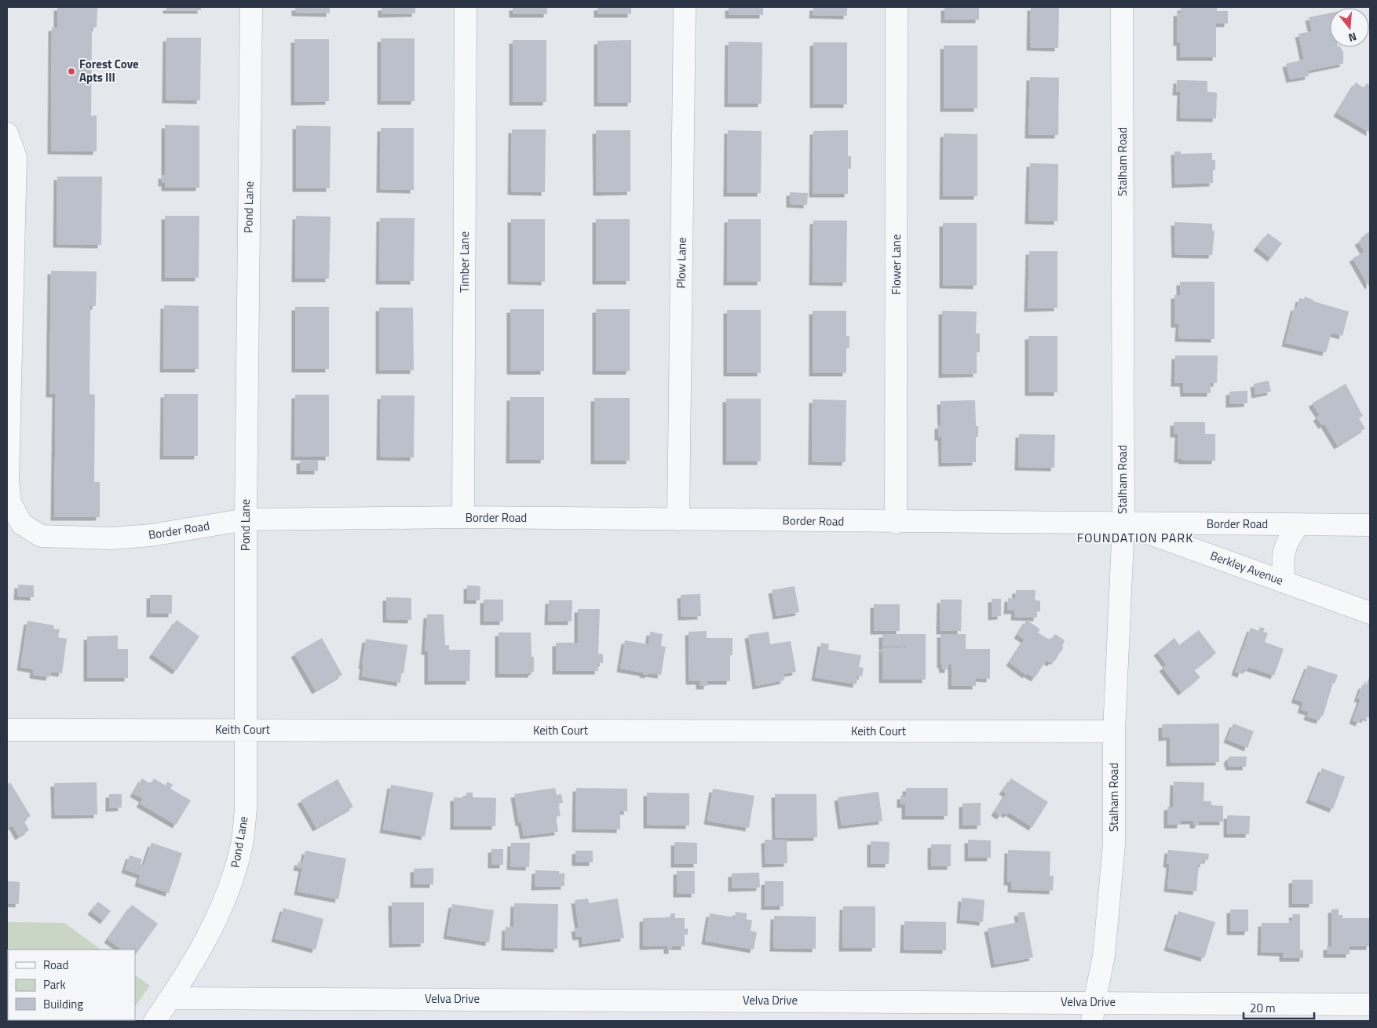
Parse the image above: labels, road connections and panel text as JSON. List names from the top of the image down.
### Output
{
  "streets": {
    "street": [
      "Stalham Road",
      "Pond Lane",
      "Timber Lane",
      "Plow Lane",
      "Flower Lane",
      "Border Road",
      "Berkley Avenue",
      "Keith Court",
      "Velva Drive"
    ]
  },
  "crossings": [
    ["Stalham Road", "Border Road"],
    ["Stalham Road", "Berkley Avenue"],
    ["Stalham Road", "Keith Court"],
    ["Stalham Road", "Velva Drive"],
    ["Pond Lane", "Border Road"],
    ["Pond Lane", "Keith Court"],
    ["Pond Lane", "Velva Drive"],
    ["Timber Lane", "Border Road"],
    ["Plow Lane", "Border Road"],
    ["Flower Lane", "Border Road"],
    ["Border Road", "Berkley Avenue"]
  ],
  "districts": ["FOUNDATION PARK"],
  "places": ["Forest Cove Apts III"],
  "legend": ["Road", "Park", "Building"],
  "scale_bar": "20 m",
  "north": "bottom"
}
